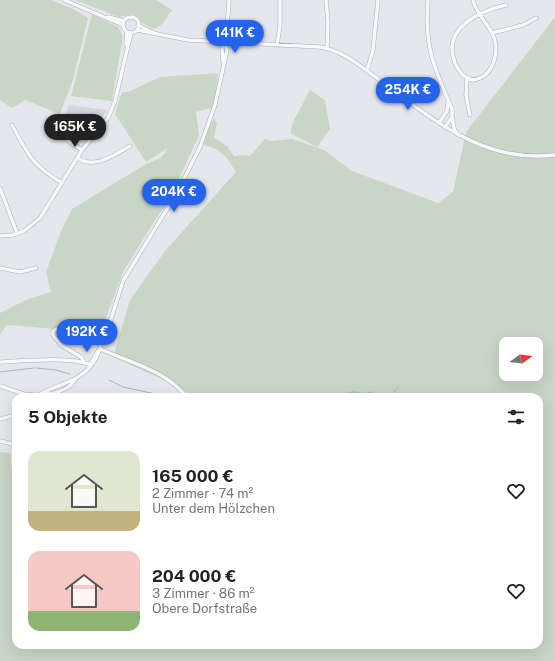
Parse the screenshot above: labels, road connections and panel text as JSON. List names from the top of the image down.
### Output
{
  "north": "right",
  "page": {
    "price": [
      "141K €",
      "254K €",
      "165K €",
      "204K €",
      "192K €"
    ],
    "heading": "5 Objekte",
    "list": [
      {
        "name": "165 000 €",
        "note": "2 Zimmer · 74 m² · Unter dem Hölzchen"
      },
      {
        "name": "204 000 €",
        "note": "3 Zimmer · 86 m² · Obere Dorfstraße"
      }
    ]
  }
}
